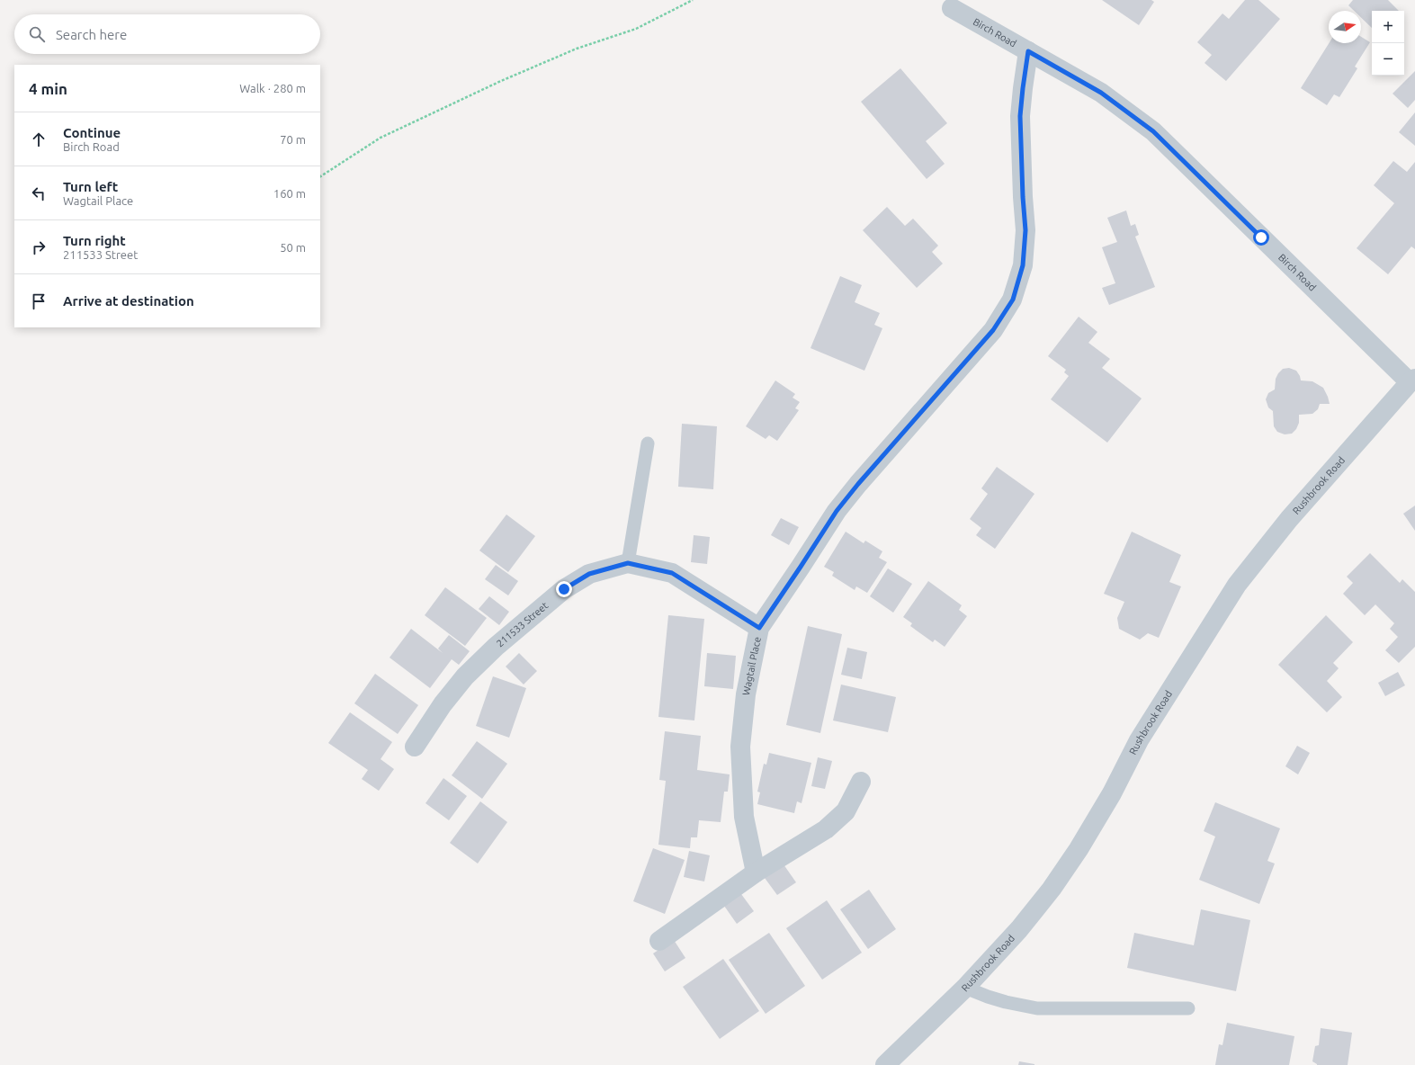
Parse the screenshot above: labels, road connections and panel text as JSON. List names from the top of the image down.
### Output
{
  "streets": {
    "street": [
      "Birch Road",
      "Rushbrook Road",
      "211533 Street",
      "Wagtail Place"
    ]
  },
  "crossings": [
    ["Birch Road", "Rushbrook Road"],
    ["Birch Road", "Wagtail Place"],
    ["211533 Street", "Wagtail Place"]
  ],
  "north": "right",
  "page": {
    "map_buttons": ["+", "−"],
    "search": "Search here",
    "heading": ["4 min", "Walk · 280 m"],
    "list": [
      ["Continue", "Birch Road", "70 m"],
      ["Turn left", "Wagtail Place", "160 m"],
      ["Turn right", "211533 Street", "50 m"],
      "Arrive at destination"
    ]
  }
}
